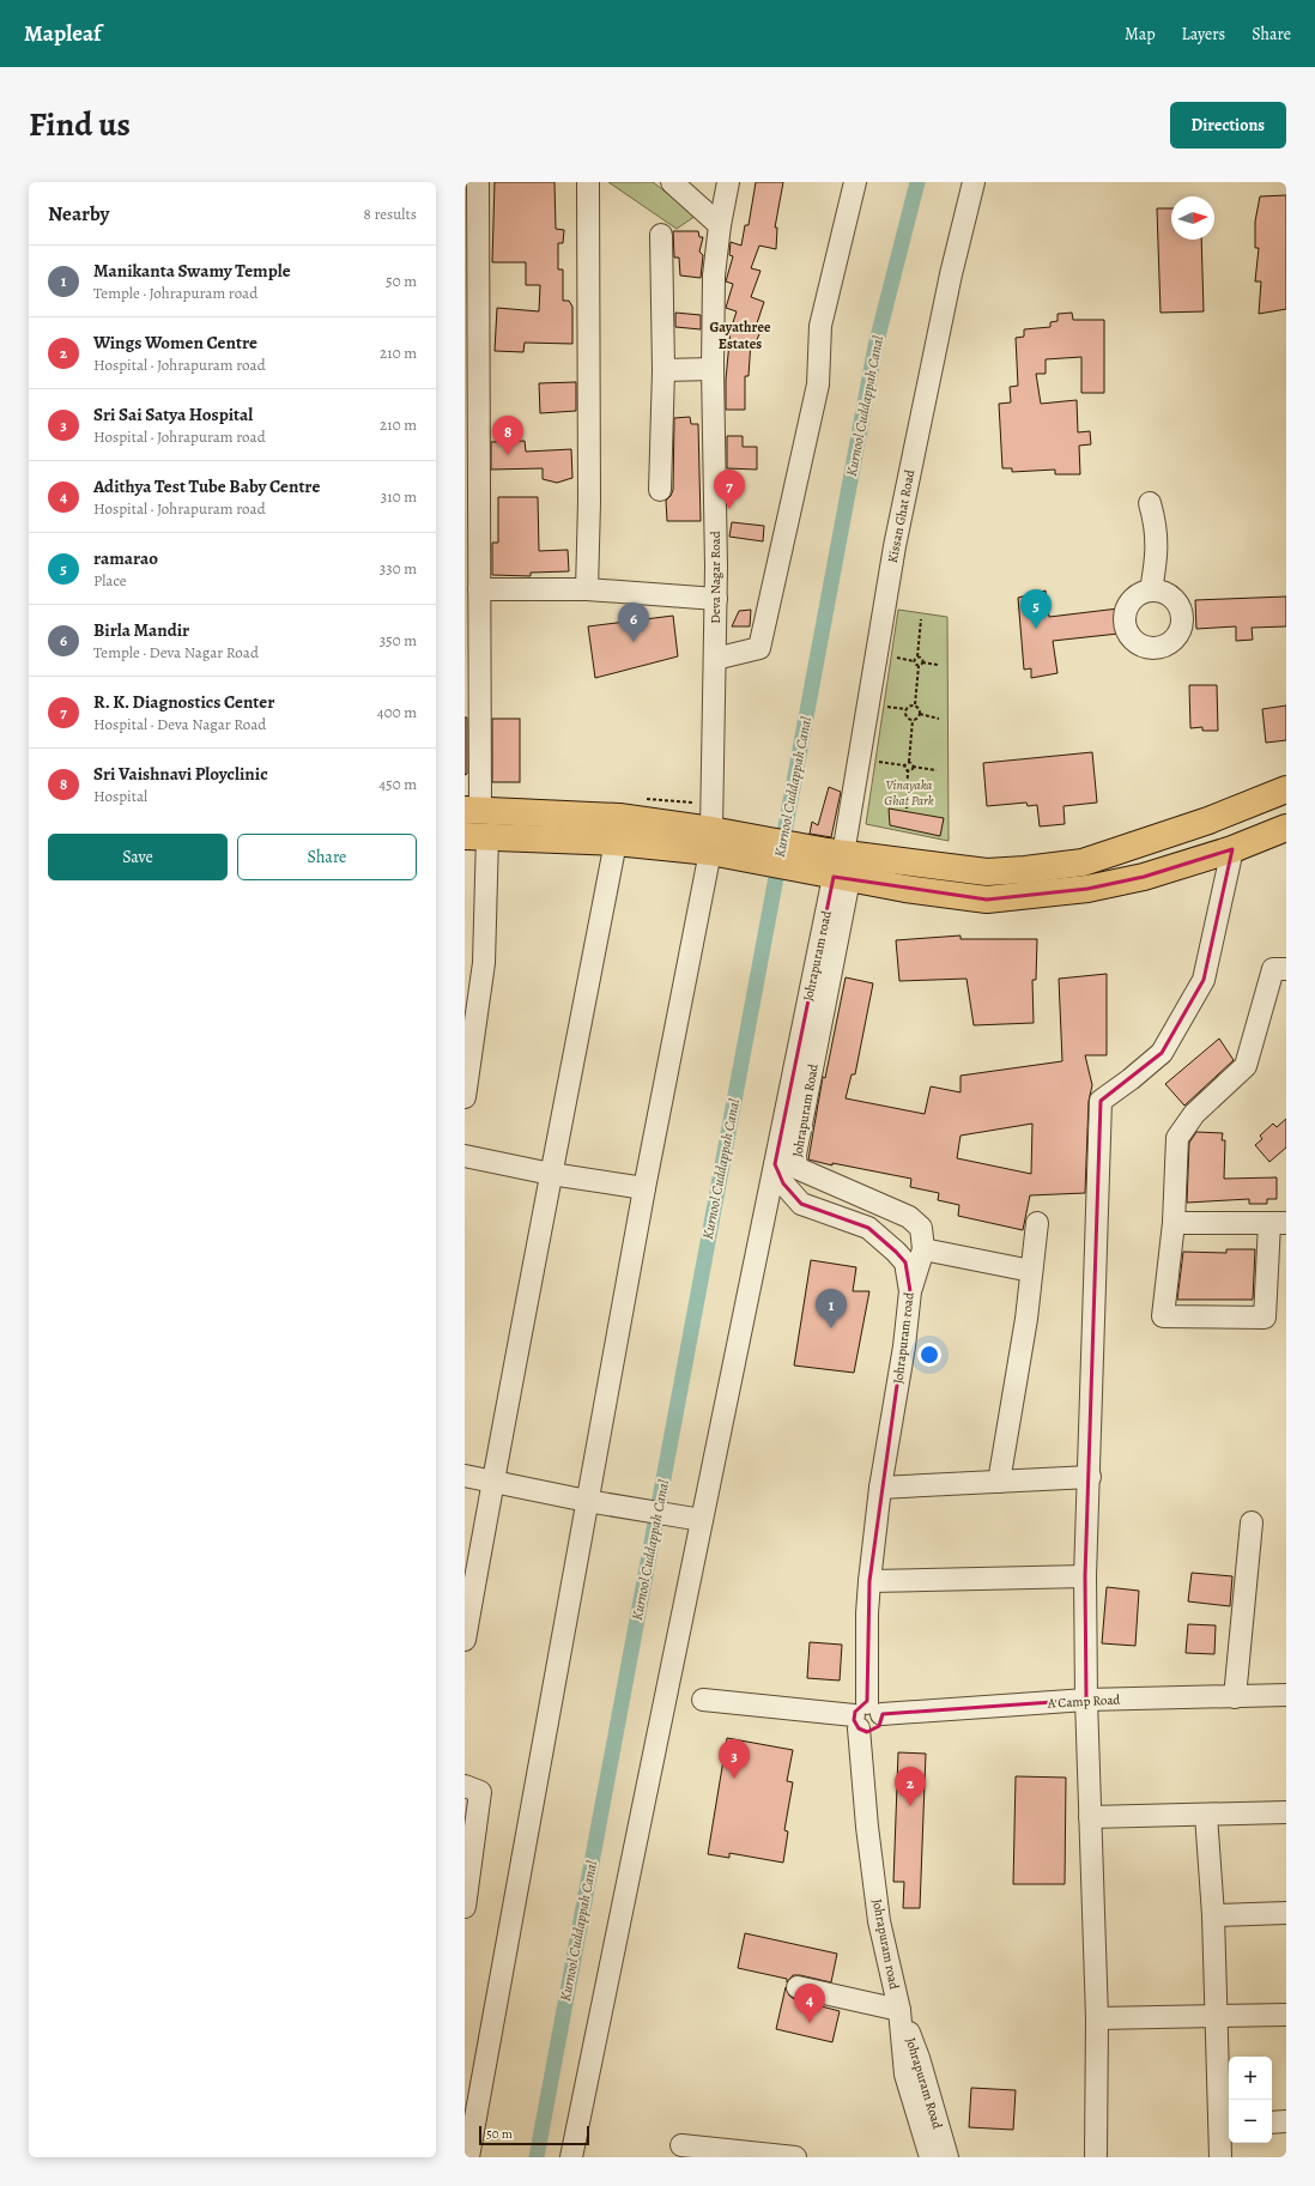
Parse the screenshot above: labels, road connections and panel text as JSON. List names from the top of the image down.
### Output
{
  "streets": {
    "street": [
      "Kissan Ghat Road",
      "Deva Nagar Road",
      "Johrapuram road",
      "Johrapuram Road",
      "A Camp Road"
    ]
  },
  "crossings": [
    ["Kissan Ghat Road", "Johrapuram road"],
    ["Kissan Ghat Road", "Johrapuram Road"],
    ["Johrapuram road", "Johrapuram Road"],
    ["Johrapuram road", "A Camp Road"]
  ],
  "districts": ["Gayathree Estates"],
  "water": ["Kurnool Cuddappah Canal"],
  "parks": ["Vinayaka Ghat Park"],
  "scale_bar": "50 m",
  "north": "right",
  "page": {
    "header": "Mapleaf",
    "nav": ["Map", "Layers", "Share"],
    "title": "Find us",
    "buttons": [
      "Directions",
      ["Save", "Share"]
    ],
    "heading": ["Nearby", "8 results"],
    "list": [
      {
        "mark": "1",
        "name": "Manikanta Swamy Temple",
        "note": "Temple · Johrapuram road",
        "value": "50 m"
      },
      {
        "mark": "2",
        "name": "Wings Women Centre",
        "note": "Hospital · Johrapuram road",
        "value": "210 m"
      },
      {
        "mark": "3",
        "name": "Sri Sai Satya Hospital",
        "note": "Hospital · Johrapuram road",
        "value": "210 m"
      },
      {
        "mark": "4",
        "name": "Adithya Test Tube Baby Centre",
        "note": "Hospital · Johrapuram road",
        "value": "310 m"
      },
      {
        "mark": "5",
        "name": "ramarao",
        "note": "Place",
        "value": "330 m"
      },
      {
        "mark": "6",
        "name": "Birla Mandir",
        "note": "Temple · Deva Nagar Road",
        "value": "350 m"
      },
      {
        "mark": "7",
        "name": "R. K. Diagnostics Center",
        "note": "Hospital · Deva Nagar Road",
        "value": "400 m"
      },
      {
        "mark": "8",
        "name": "Sri Vaishnavi Ployclinic",
        "note": "Hospital",
        "value": "450 m"
      }
    ],
    "pins": [
      "8",
      "7",
      "5",
      "6",
      "1",
      "3",
      "2",
      "4"
    ],
    "map_buttons": ["+", "−"],
    "scale": "50 m"
  }
}
